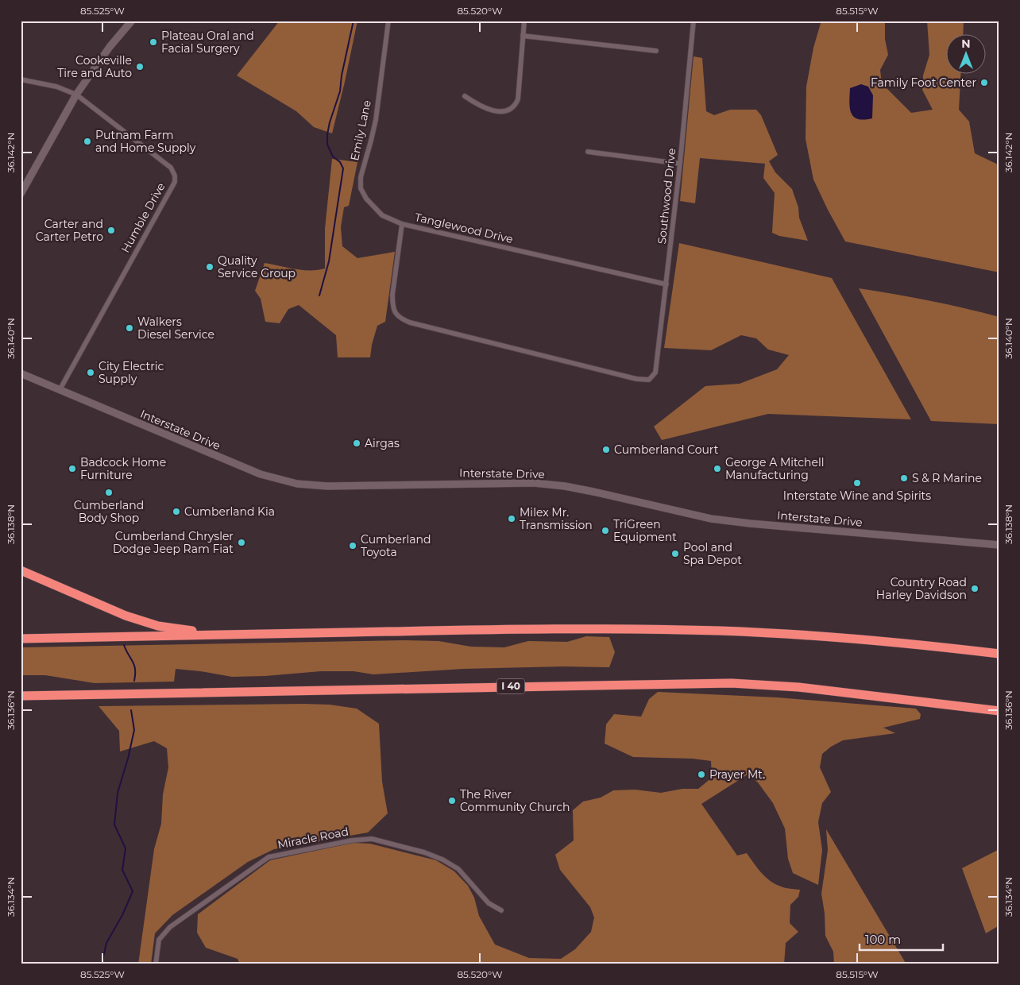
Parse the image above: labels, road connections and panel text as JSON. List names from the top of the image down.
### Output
{
  "streets": {
    "highway": ["I 40"],
    "main road": ["Interstate Drive"],
    "street": [
      "Emily Lane",
      "Southwood Drive",
      "Humble Drive",
      "Tanglewood Drive",
      "Miracle Road"
    ]
  },
  "crossings": [
    ["Emily Lane", "Tanglewood Drive"],
    ["Southwood Drive", "Tanglewood Drive"],
    ["Humble Drive", "Interstate Drive"]
  ],
  "places": [
    "Plateau Oral and Facial Surgery",
    "Cookeville Tire and Auto",
    "Family Foot Center",
    "Putnam Farm and Home Supply",
    "Carter and Carter Petro",
    "Quality Service Group",
    "Walkers Diesel Service",
    "City Electric Supply",
    "Airgas",
    "Cumberland Court",
    "Badcock Home Furniture",
    "George A Mitchell Manufacturing",
    "S & R Marine",
    "Interstate Wine and Spirits",
    "Cumberland Body Shop",
    "Cumberland Kia",
    "Milex Mr. Transmission",
    "TriGreen Equipment",
    "Cumberland Chrysler Dodge Jeep Ram Fiat",
    "Cumberland Toyota",
    "Pool and Spa Depot",
    "Country Road Harley Davidson",
    "Prayer Mt.",
    "The River Community Church"
  ],
  "scale_bar": "100 m",
  "north": "top",
  "coordinates": [
    "85.525°W",
    "85.520°W",
    "85.515°W",
    "36.142°N",
    "36.140°N",
    "36.138°N",
    "36.136°N",
    "36.134°N"
  ]
}
